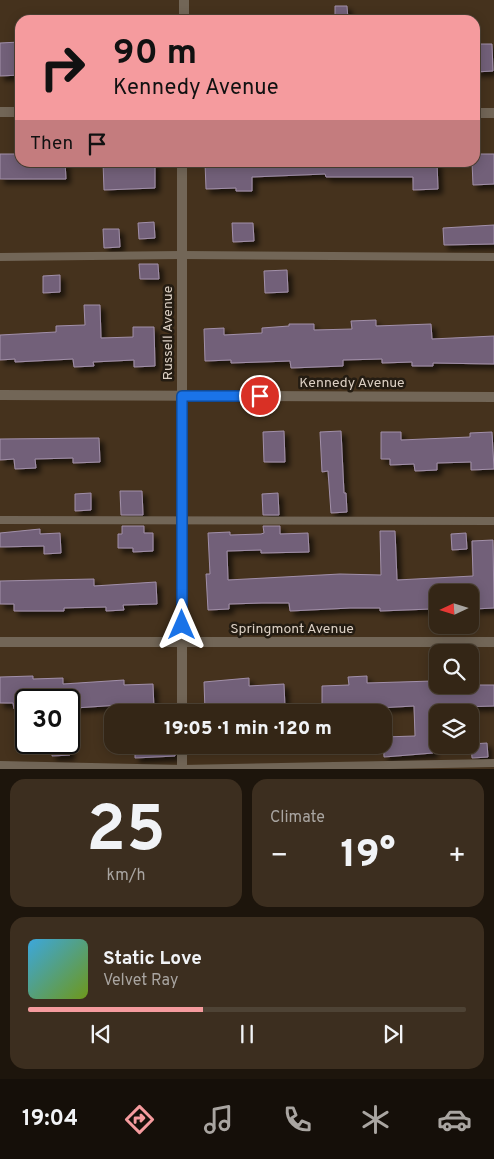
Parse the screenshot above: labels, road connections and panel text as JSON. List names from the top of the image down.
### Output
{
  "streets": {
    "street": ["Russell Avenue", "Kennedy Avenue", "Springmont Avenue"]
  },
  "crossings": [
    ["Russell Avenue", "Kennedy Avenue"],
    ["Russell Avenue", "Springmont Avenue"]
  ],
  "north": "left",
  "page": {
    "turn": ["90 m", "Kennedy Avenue"],
    "then": "Then",
    "limit": "30",
    "trip": "19:05 · 1 min · 120 m",
    "tile": [
      ["25", "km/h"],
      "Climate"
    ],
    "heat": ["−", "19°", "+"],
    "song": ["Static Love", "Velvet Ray"],
    "tabs": "19:04"
  }
}
